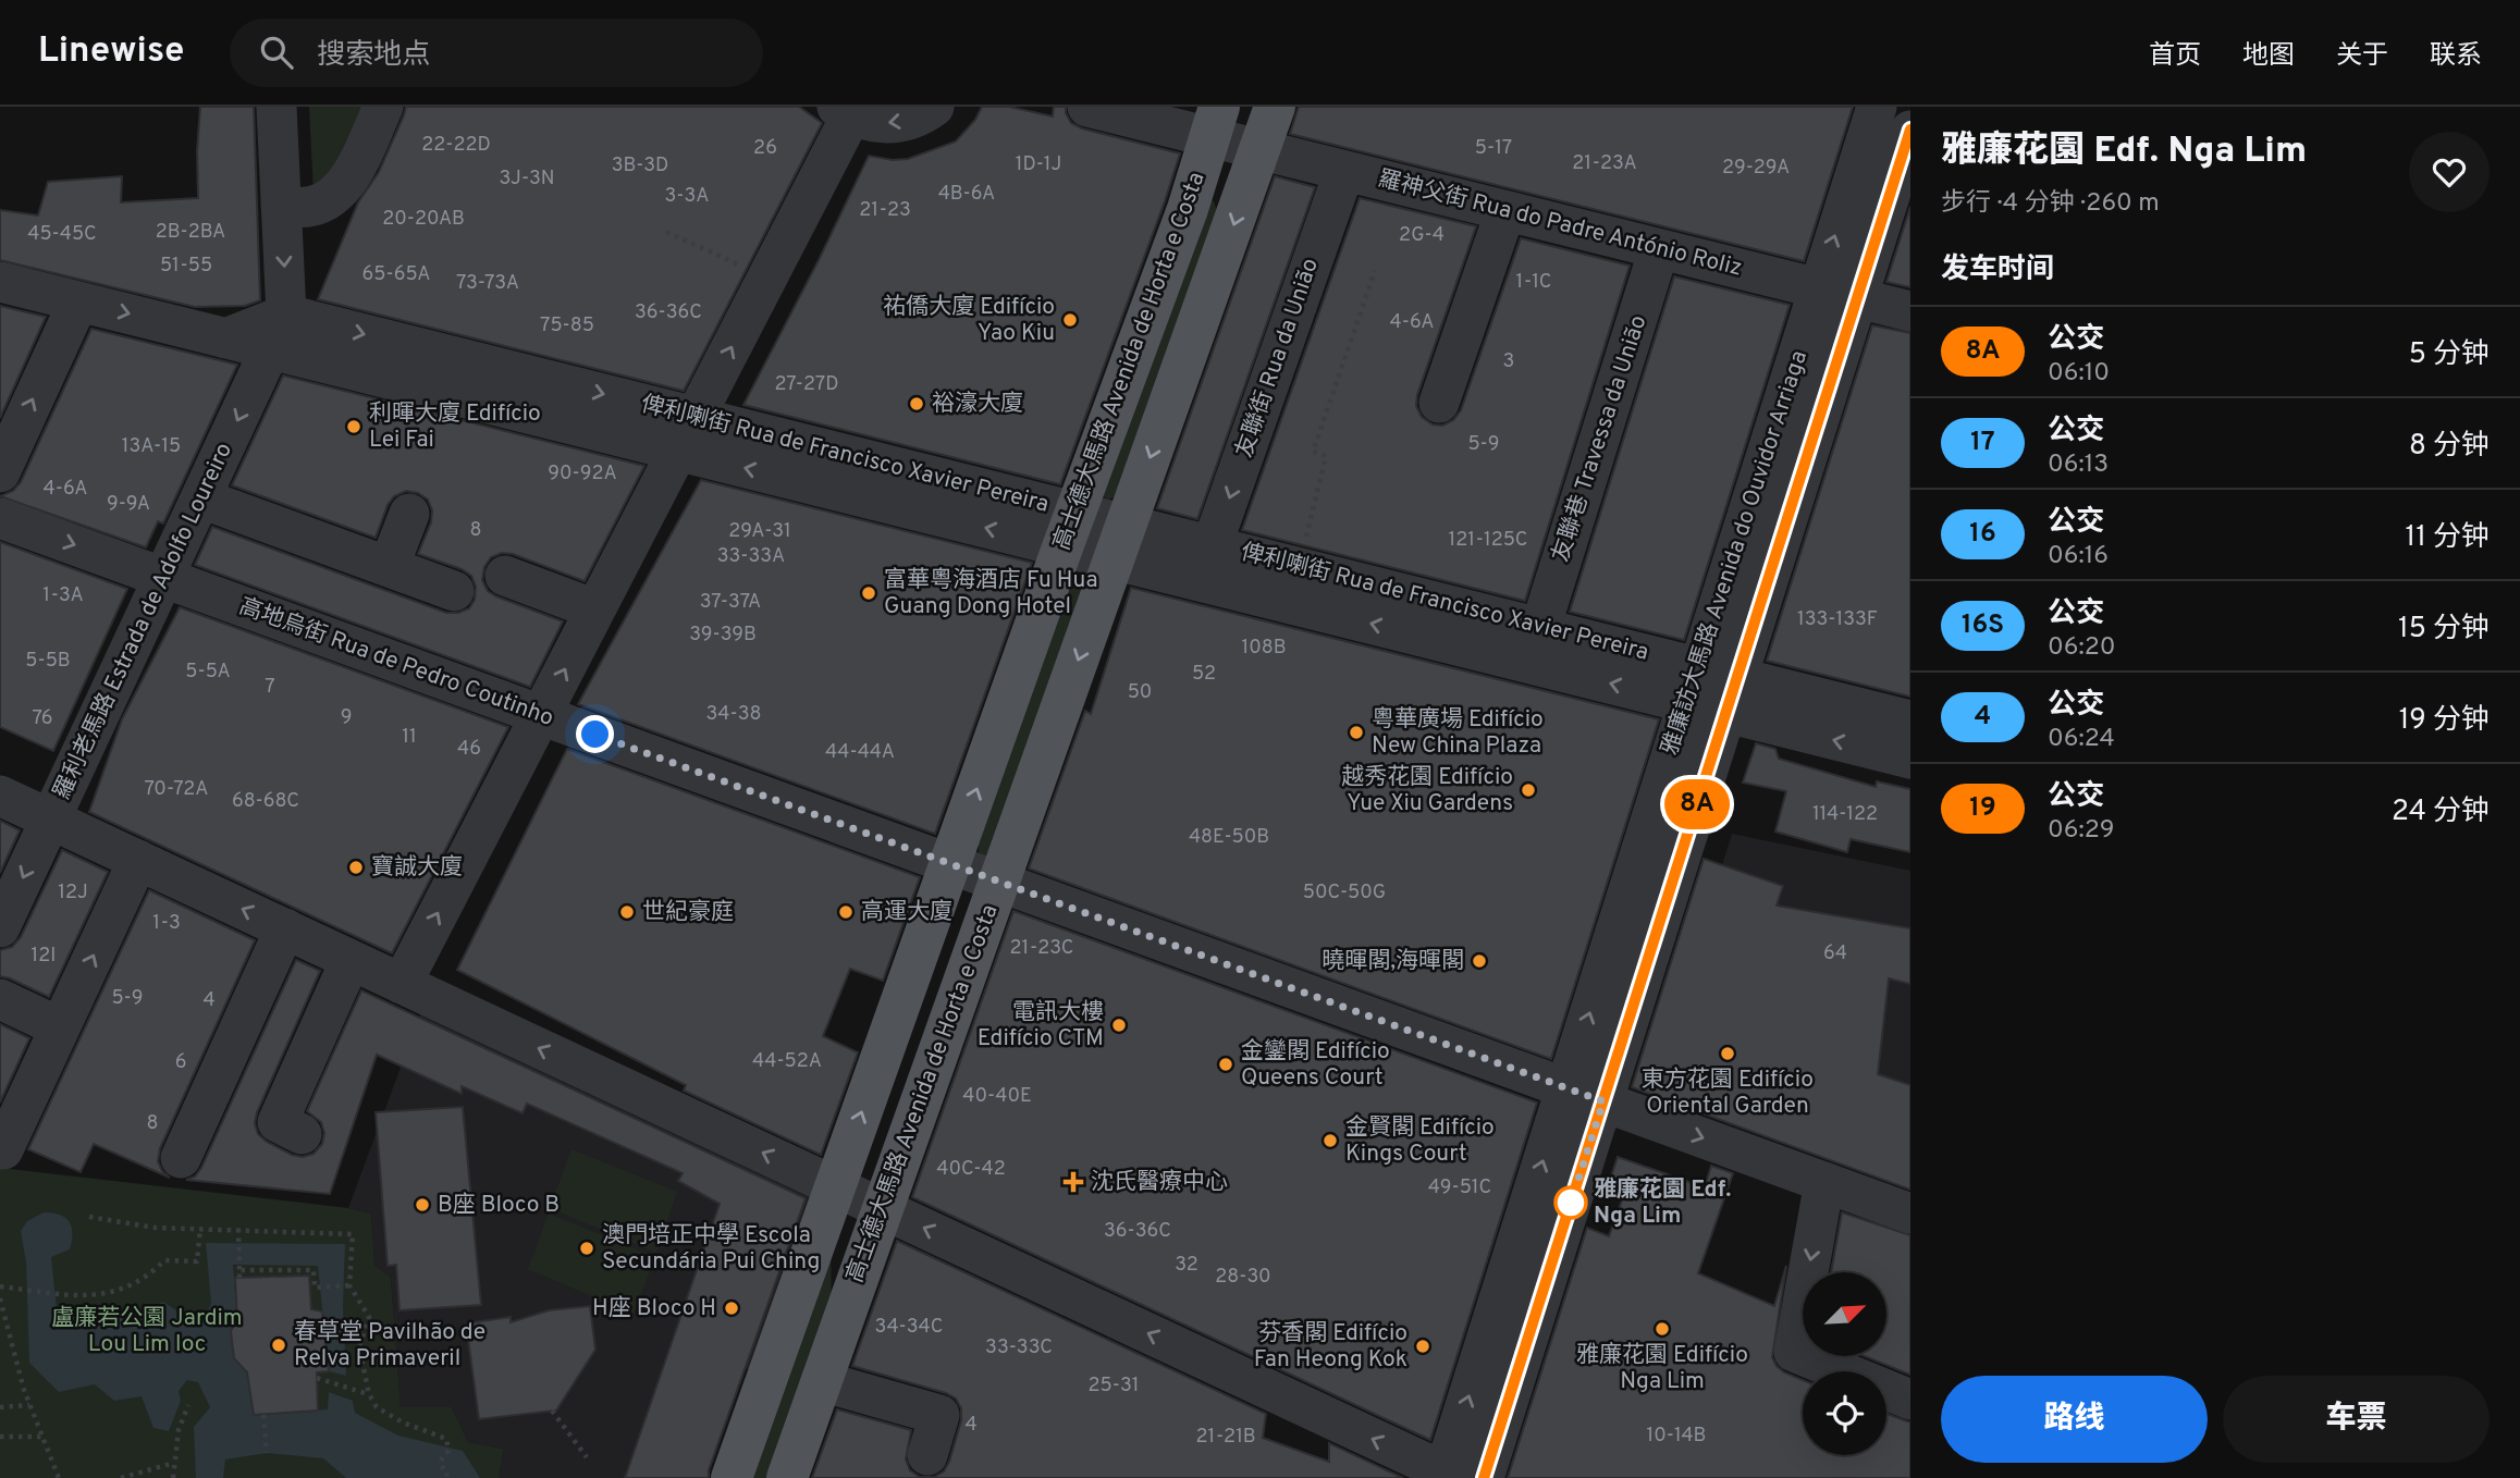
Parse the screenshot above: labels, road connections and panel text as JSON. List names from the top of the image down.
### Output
{
  "streets": {
    "main road": ["高士德大馬路 Avenida de Horta e Costa"],
    "street": [
      "羅神父街 Rua do Padre António Roliz",
      "友聯街 Rua da União",
      "友聯巷 Travessa da União",
      "俾利喇街 Rua de Francisco Xavier Pereira",
      "雅廉訪大馬路 Avenida do Ouvidor Arriaga",
      "羅利老馬路 Estrada de Adolfo Loureiro",
      "高地烏街 Rua de Pedro Coutinho"
    ]
  },
  "crossings": [
    ["羅神父街 Rua do Padre António Roliz", "友聯街 Rua da União"],
    ["羅神父街 Rua do Padre António Roliz", "高士德大馬路 Avenida de Horta e Costa"],
    ["羅神父街 Rua do Padre António Roliz", "友聯巷 Travessa da União"],
    ["羅神父街 Rua do Padre António Roliz", "雅廉訪大馬路 Avenida do Ouvidor Arriaga"],
    ["友聯街 Rua da União", "俾利喇街 Rua de Francisco Xavier Pereira"],
    ["高士德大馬路 Avenida de Horta e Costa", "俾利喇街 Rua de Francisco Xavier Pereira"],
    ["高士德大馬路 Avenida de Horta e Costa", "高地烏街 Rua de Pedro Coutinho"],
    ["友聯巷 Travessa da União", "俾利喇街 Rua de Francisco Xavier Pereira"],
    ["俾利喇街 Rua de Francisco Xavier Pereira", "雅廉訪大馬路 Avenida do Ouvidor Arriaga"],
    ["俾利喇街 Rua de Francisco Xavier Pereira", "羅利老馬路 Estrada de Adolfo Loureiro"],
    ["雅廉訪大馬路 Avenida do Ouvidor Arriaga", "高地烏街 Rua de Pedro Coutinho"],
    ["羅利老馬路 Estrada de Adolfo Loureiro", "高地烏街 Rua de Pedro Coutinho"]
  ],
  "parks": ["盧廉若公園 Jardim Lou Lim Ioc"],
  "places": {
    "other": [
      "祐僑大廈 Edifício Yao Kiu",
      "裕濠大廈",
      "利暉大廈 Edifício Lei Fai",
      "富華粵海酒店 Fu Hua Guang Dong Hotel",
      "粵華廣場 Edifício New China Plaza",
      "越秀花園 Edifício Yue Xiu Gardens",
      "寶誠大廈",
      "世紀豪庭",
      "高運大廈",
      "曉暉閣,海暉閣",
      "電訊大樓 Edifício CTM",
      "東方花園 Edifício Oriental Garden",
      "金鑾閣 Edifício Queens Court",
      "金賢閣 Edifício Kings Court",
      "雅廉花園 Edf. Nga Lim",
      "B座 Bloco B",
      "澳門培正中學 Escola Secundária Pui Ching",
      "H座 Bloco H",
      "雅廉花園 Edifício Nga Lim",
      "春草堂 Pavilhão de Relva Primaveril",
      "芬香閣 Edifício Fan Heong Kok"
    ],
    "health": ["沈氏醫療中心"]
  },
  "lines": ["bus line 8A"],
  "house_numbers": [
    "22-22D",
    "26",
    "5-17",
    "21-23A",
    "1D-1J",
    "3B-3D",
    "29-29A",
    "3J-3N",
    "4B-6A",
    "3-3A",
    "21-23",
    "20-20AB",
    "2B-2BA",
    "45-45C",
    "2G-4",
    "51-55",
    "65-65A",
    "1-1C",
    "73-73A",
    "36-36C",
    "4-6A",
    "75-85",
    "3",
    "27-27D",
    "5-9",
    "13A-15",
    "90-92A",
    "4-6A",
    "9-9A",
    "8",
    "29A-31",
    "121-125C",
    "33-33A",
    "1-3A",
    "37-37A",
    "133-133F",
    "39-39B",
    "108B",
    "5-5B",
    "5-5A",
    "52",
    "7",
    "50",
    "34-38",
    "9",
    "76",
    "11",
    "46",
    "44-44A",
    "70-72A",
    "68-68C",
    "114-122",
    "48E-50B",
    "12J",
    "50C-50G",
    "1-3",
    "21-23C",
    "64",
    "12I",
    "5-9",
    "4",
    "44-52A",
    "6",
    "40-40E",
    "8",
    "40C-42",
    "49-51C",
    "36-36C",
    "32",
    "28-30",
    "34-34C",
    "33-33C",
    "25-31",
    "4",
    "10-14B",
    "21-21B"
  ],
  "north": "top right",
  "page": {
    "header": "Linewise",
    "search": "搜索地点",
    "nav": [
      "首页",
      "地图",
      "关于",
      "联系"
    ],
    "on_map": "8A",
    "heading": [
      ["雅廉花園 Edf. Nga Lim", "步行 · 4 分钟 · 260 m"],
      "发车时间"
    ],
    "list": [
      {
        "mark": "8A",
        "name": "公交",
        "note": "06:10",
        "value": "5 分钟"
      },
      {
        "mark": "17",
        "name": "公交",
        "note": "06:13",
        "value": "8 分钟"
      },
      {
        "mark": "16",
        "name": "公交",
        "note": "06:16",
        "value": "11 分钟"
      },
      {
        "mark": "16S",
        "name": "公交",
        "note": "06:20",
        "value": "15 分钟"
      },
      {
        "mark": "4",
        "name": "公交",
        "note": "06:24",
        "value": "19 分钟"
      },
      {
        "mark": "19",
        "name": "公交",
        "note": "06:29",
        "value": "24 分钟"
      }
    ],
    "buttons": ["路线", "车票"]
  }
}
